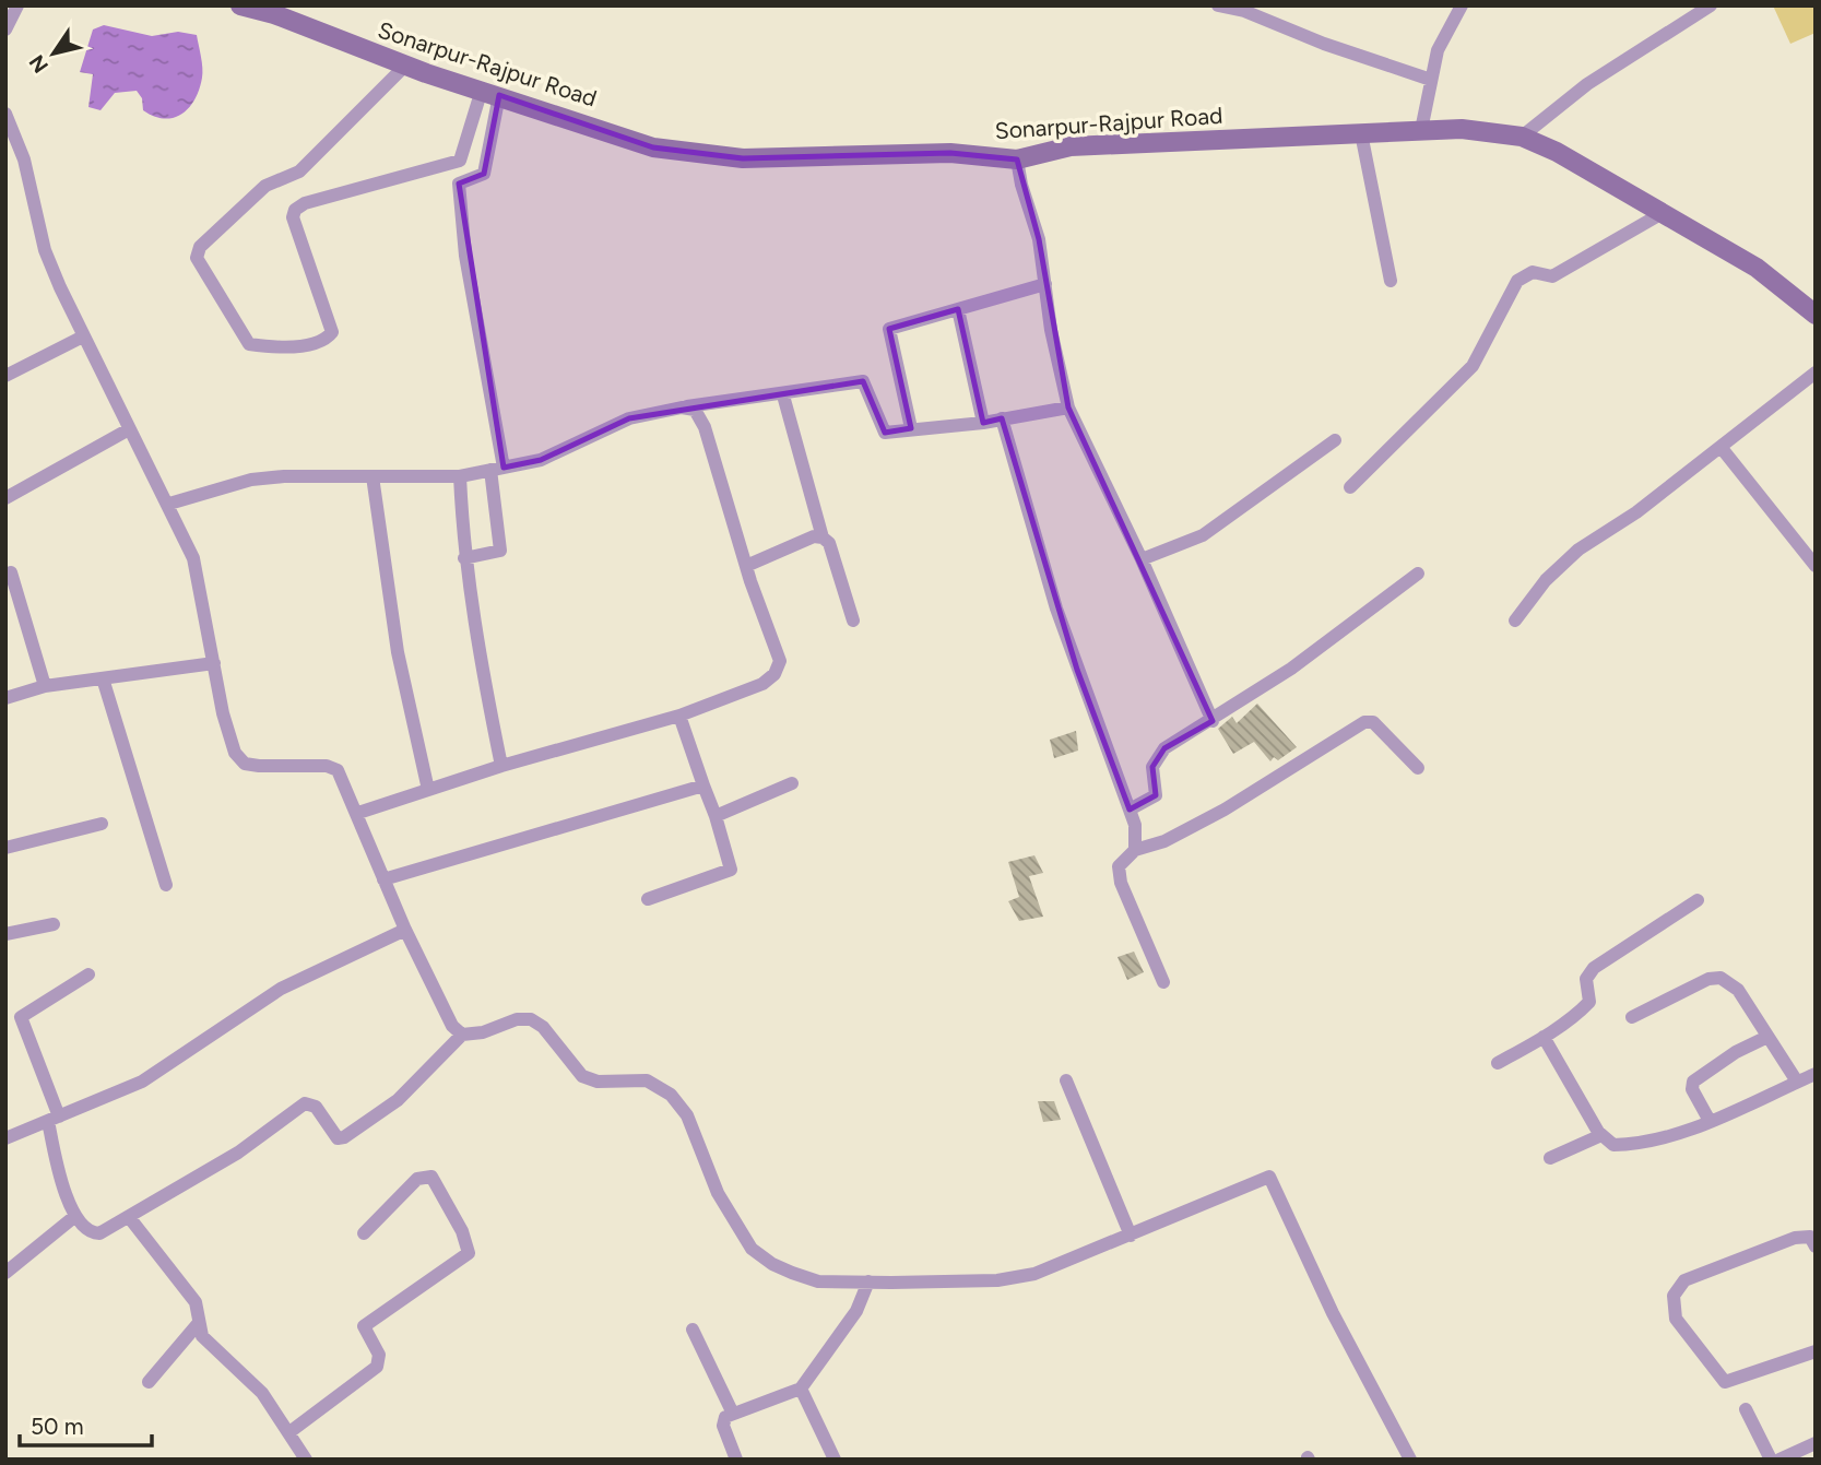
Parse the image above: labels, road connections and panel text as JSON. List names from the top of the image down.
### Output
{
  "streets": {
    "main road": ["Sonarpur-Rajpur Road"]
  },
  "scale_bar": "50 m",
  "north": "bottom left"
}
